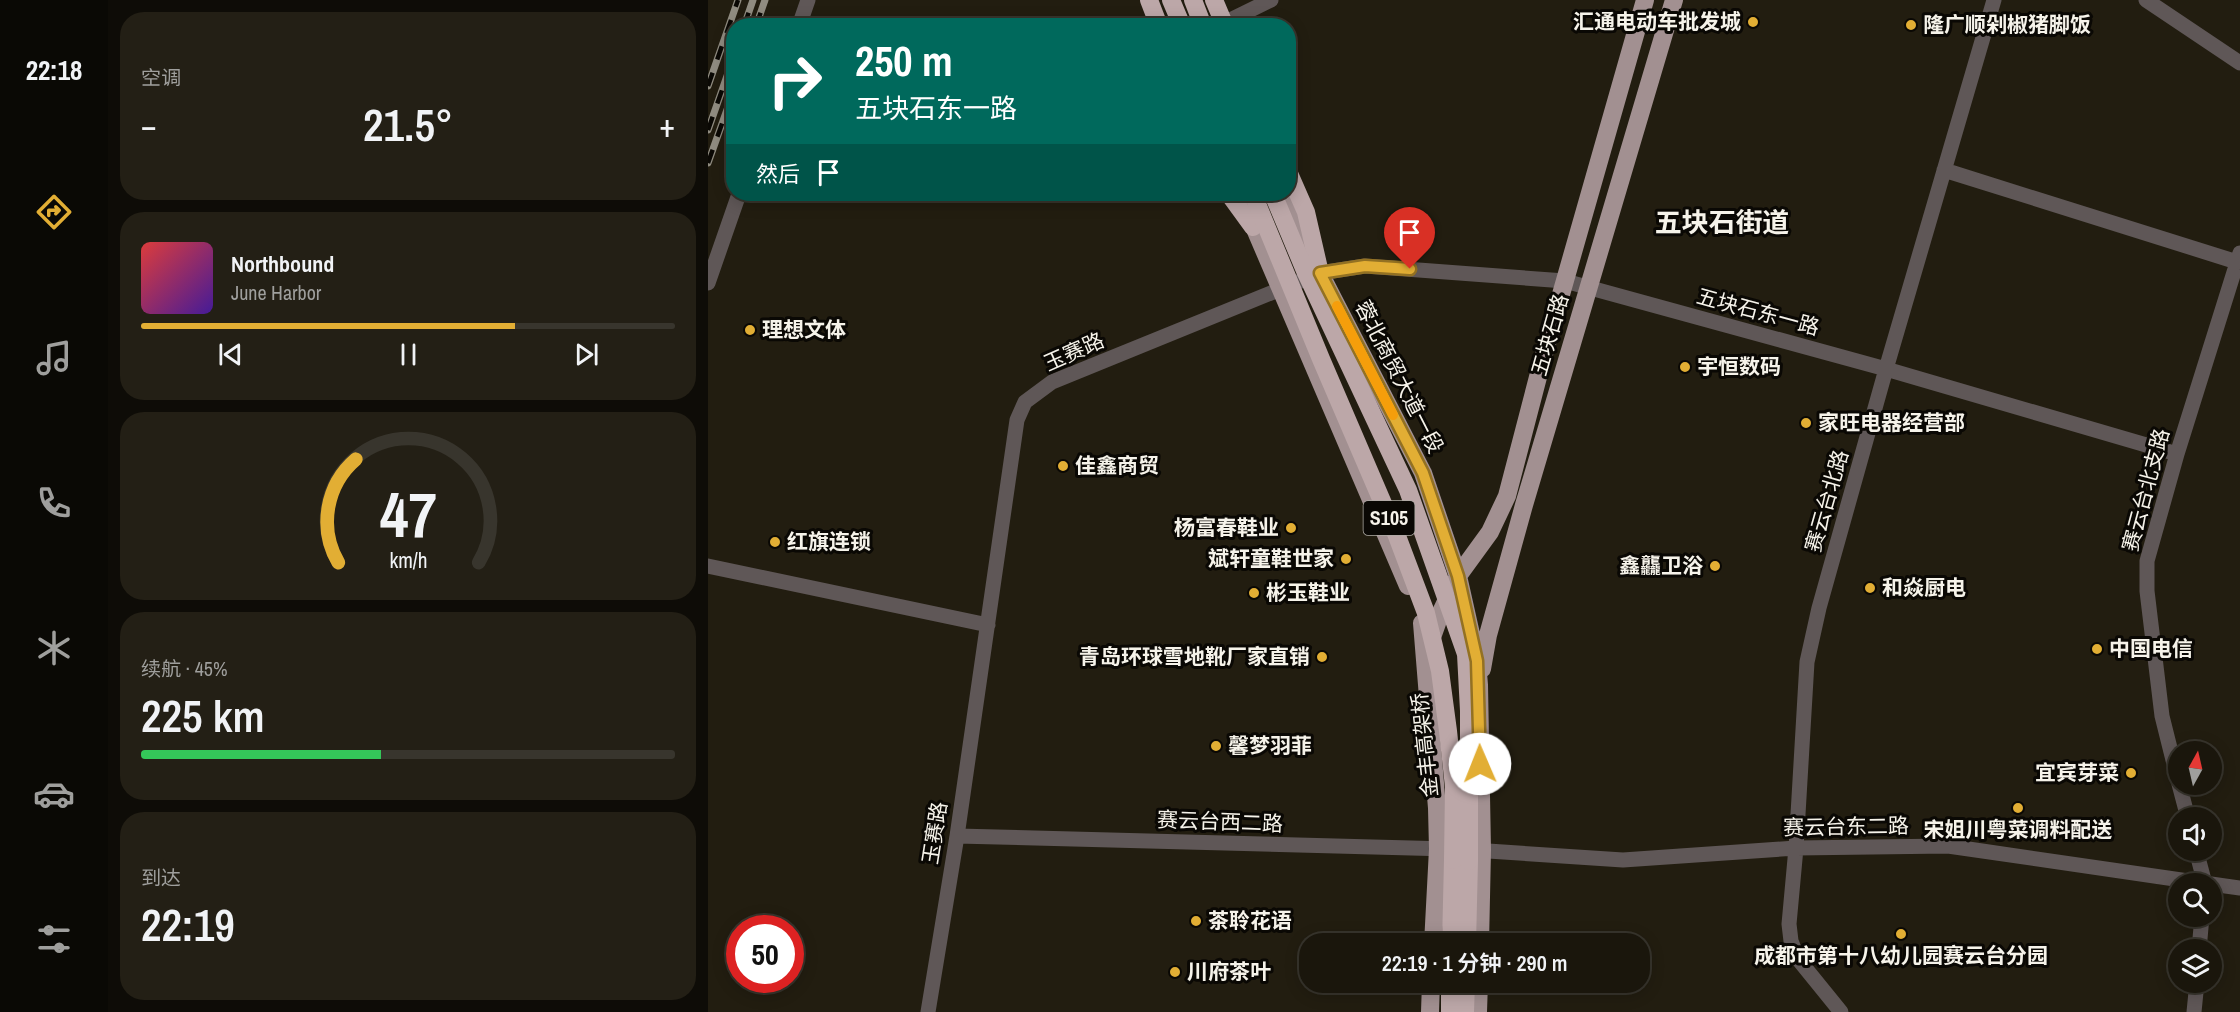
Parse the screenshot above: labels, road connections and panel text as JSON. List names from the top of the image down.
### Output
{
  "streets": {
    "highway": ["蓉北商贸大道一段", "S105", "金丰高架桥"],
    "main road": ["五块石路"],
    "street": [
      "五块石东一路",
      "玉赛路",
      "赛云台北支路",
      "赛云台北路",
      "赛云台西二路",
      "赛云台东二路"
    ]
  },
  "crossings": [
    ["五块石东一路", "五块石路"],
    ["五块石东一路", "玉赛路"],
    ["五块石东一路", "蓉北商贸大道一段"],
    ["五块石东一路", "赛云台北支路"],
    ["五块石东一路", "赛云台北路"],
    ["五块石路", "蓉北商贸大道一段"],
    ["玉赛路", "蓉北商贸大道一段"],
    ["玉赛路", "赛云台西二路"],
    ["蓉北商贸大道一段", "金丰高架桥"],
    ["蓉北商贸大道一段", "赛云台西二路"],
    ["蓉北商贸大道一段", "赛云台东二路"],
    ["赛云台北路", "赛云台东二路"],
    ["金丰高架桥", "赛云台西二路"],
    ["金丰高架桥", "赛云台东二路"],
    ["赛云台西二路", "赛云台东二路"]
  ],
  "districts": ["五块石街道"],
  "places": [
    "汇通电动车批发城",
    "隆广顺剁椒猪脚饭",
    "理想文体",
    "宇恒数码",
    "家旺电器经营部",
    "佳鑫商贸",
    "杨富春鞋业",
    "红旗连锁",
    "斌轩童鞋世家",
    "鑫龘卫浴",
    "和焱厨电",
    "彬玉鞋业",
    "中国电信",
    "青岛环球雪地靴厂家直销",
    "馨梦羽菲",
    "宜宾芽菜",
    "宋姐川粤菜调料配送",
    "茶聆花语",
    "成都市第十八幼儿园赛云台分园",
    "川府茶叶"
  ],
  "north": "top",
  "page": {
    "tabs": "22:18",
    "tile": [
      "空调",
      ["续航 · 45%", "225 km"],
      ["到达", "22:19"]
    ],
    "turn": ["250 m", "五块石东一路"],
    "heat": ["−", "21.5°", "+"],
    "then": "然后",
    "song": ["Northbound", "June Harbor"],
    "limit": "50",
    "trip": "22:19 · 1 分钟 · 290 m",
    "gauge": ["47", "km/h"]
  }
}
